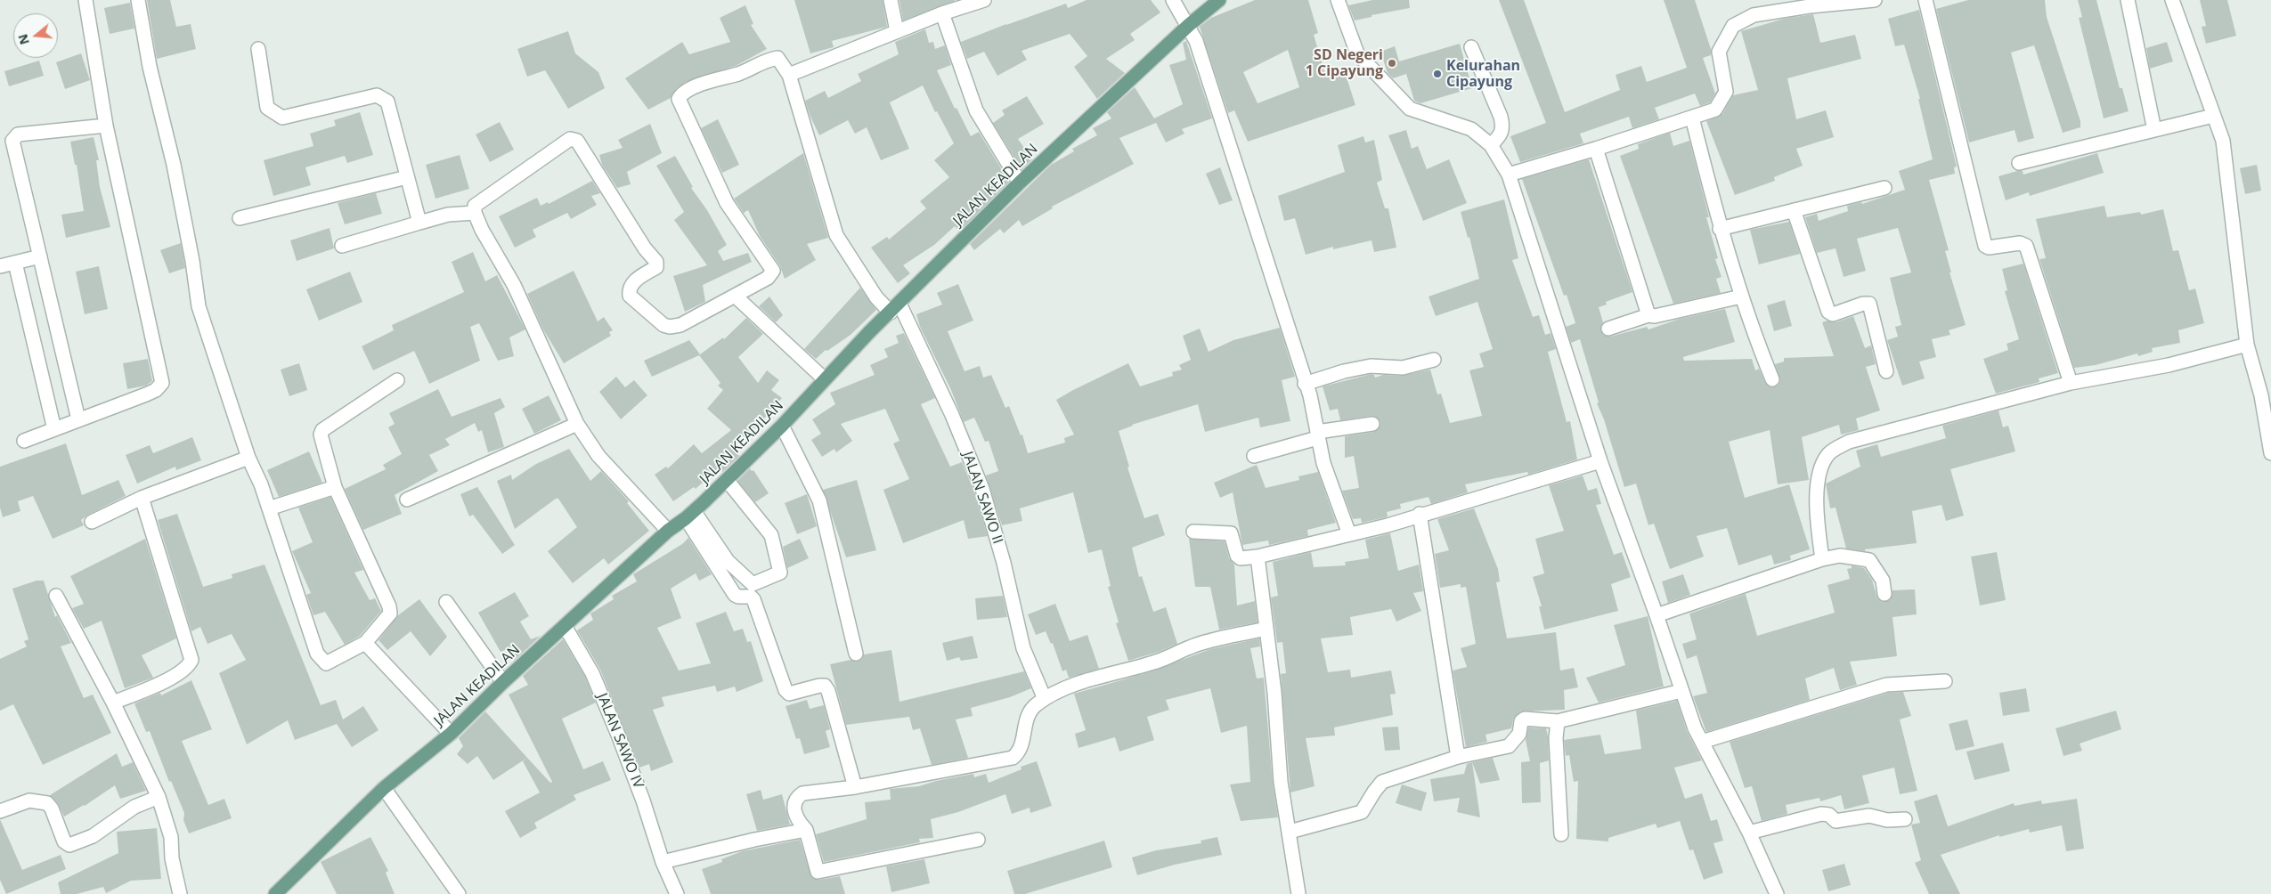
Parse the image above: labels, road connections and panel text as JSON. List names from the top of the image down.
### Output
{
  "streets": {
    "main road": ["JALAN KEADILAN"],
    "street": ["JALAN SAWO II", "JALAN SAWO IV"]
  },
  "crossings": [
    ["JALAN KEADILAN", "JALAN SAWO II"],
    ["JALAN KEADILAN", "JALAN SAWO IV"]
  ],
  "places": ["SD Negeri 1 Cipayung", "Kelurahan Cipayung"],
  "north": "left"
}
